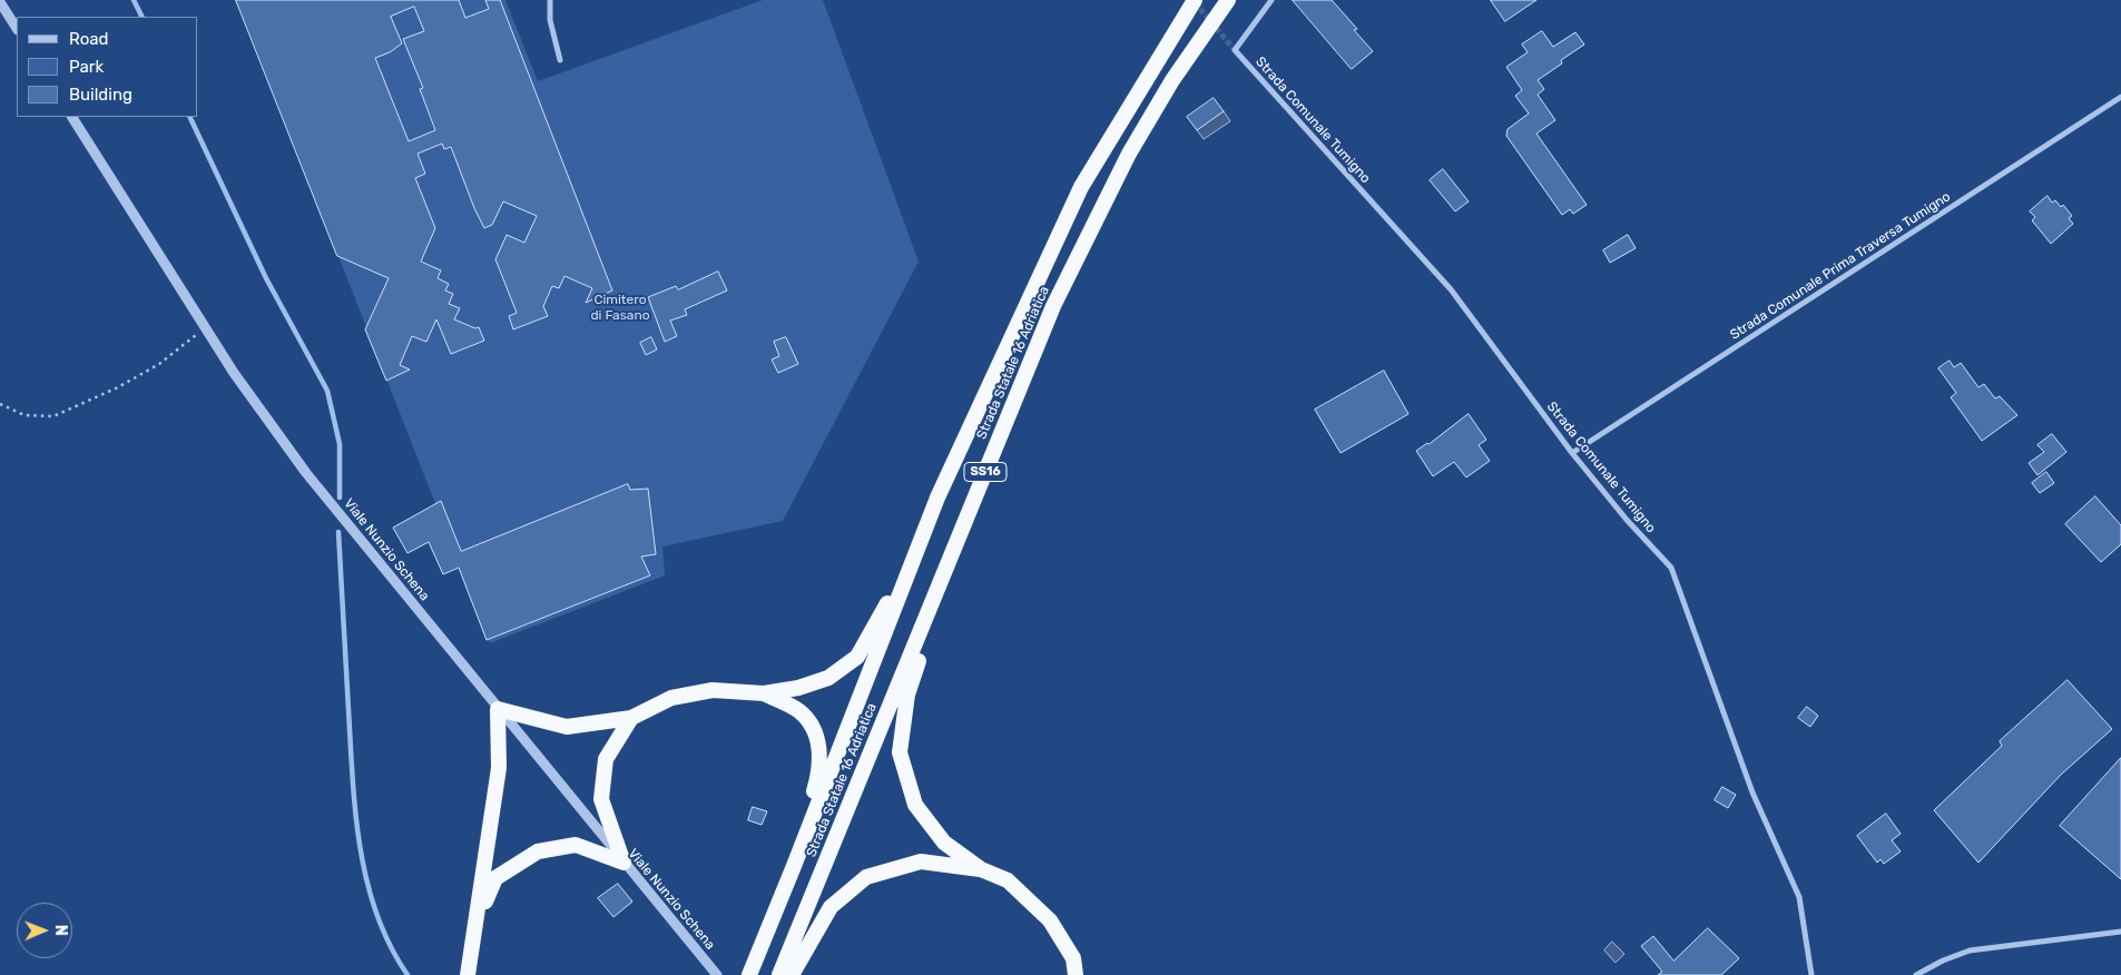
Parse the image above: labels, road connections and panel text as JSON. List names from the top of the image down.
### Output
{
  "streets": {
    "highway": ["Strada Statale 16 Adriatica", "SS16"],
    "street": ["Strada Comunale Tumigno", "Strada Comunale Prima Traversa Tumigno", "Viale Nunzio Schena"]
  },
  "crossings": [
    ["Strada Comunale Tumigno", "Strada Comunale Prima Traversa Tumigno"]
  ],
  "parks": ["Cimitero di Fasano"],
  "legend": ["Road", "Park", "Building"],
  "north": "right"
}
